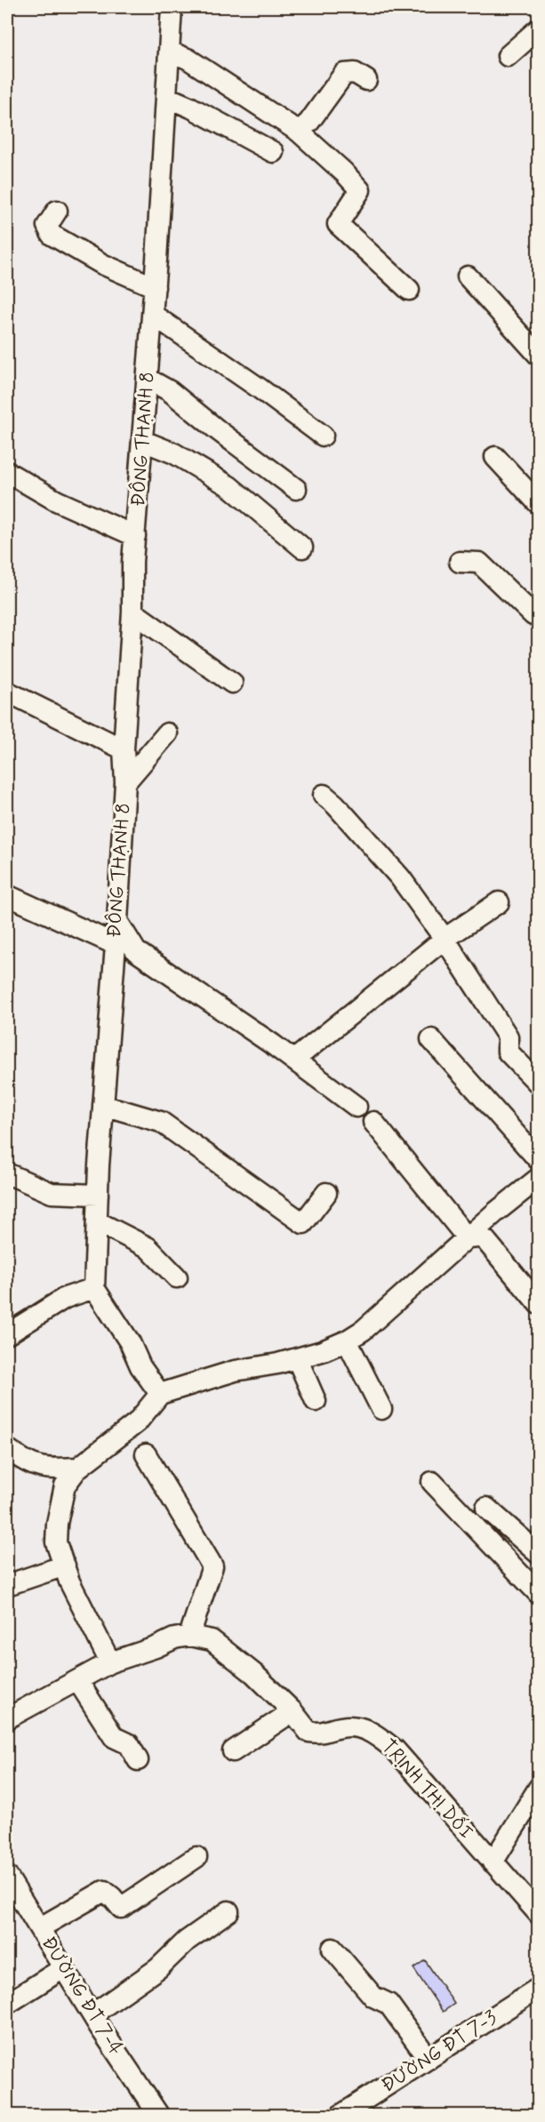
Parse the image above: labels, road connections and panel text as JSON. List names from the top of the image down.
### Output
{
  "streets": {
    "street": [
      "ĐÔNG THẠNH 8",
      "TRỊNH THỊ DỐI",
      "ĐƯỜNG ĐT 7-4",
      "ĐƯỜNG ĐT 7-3"
    ]
  }
}
